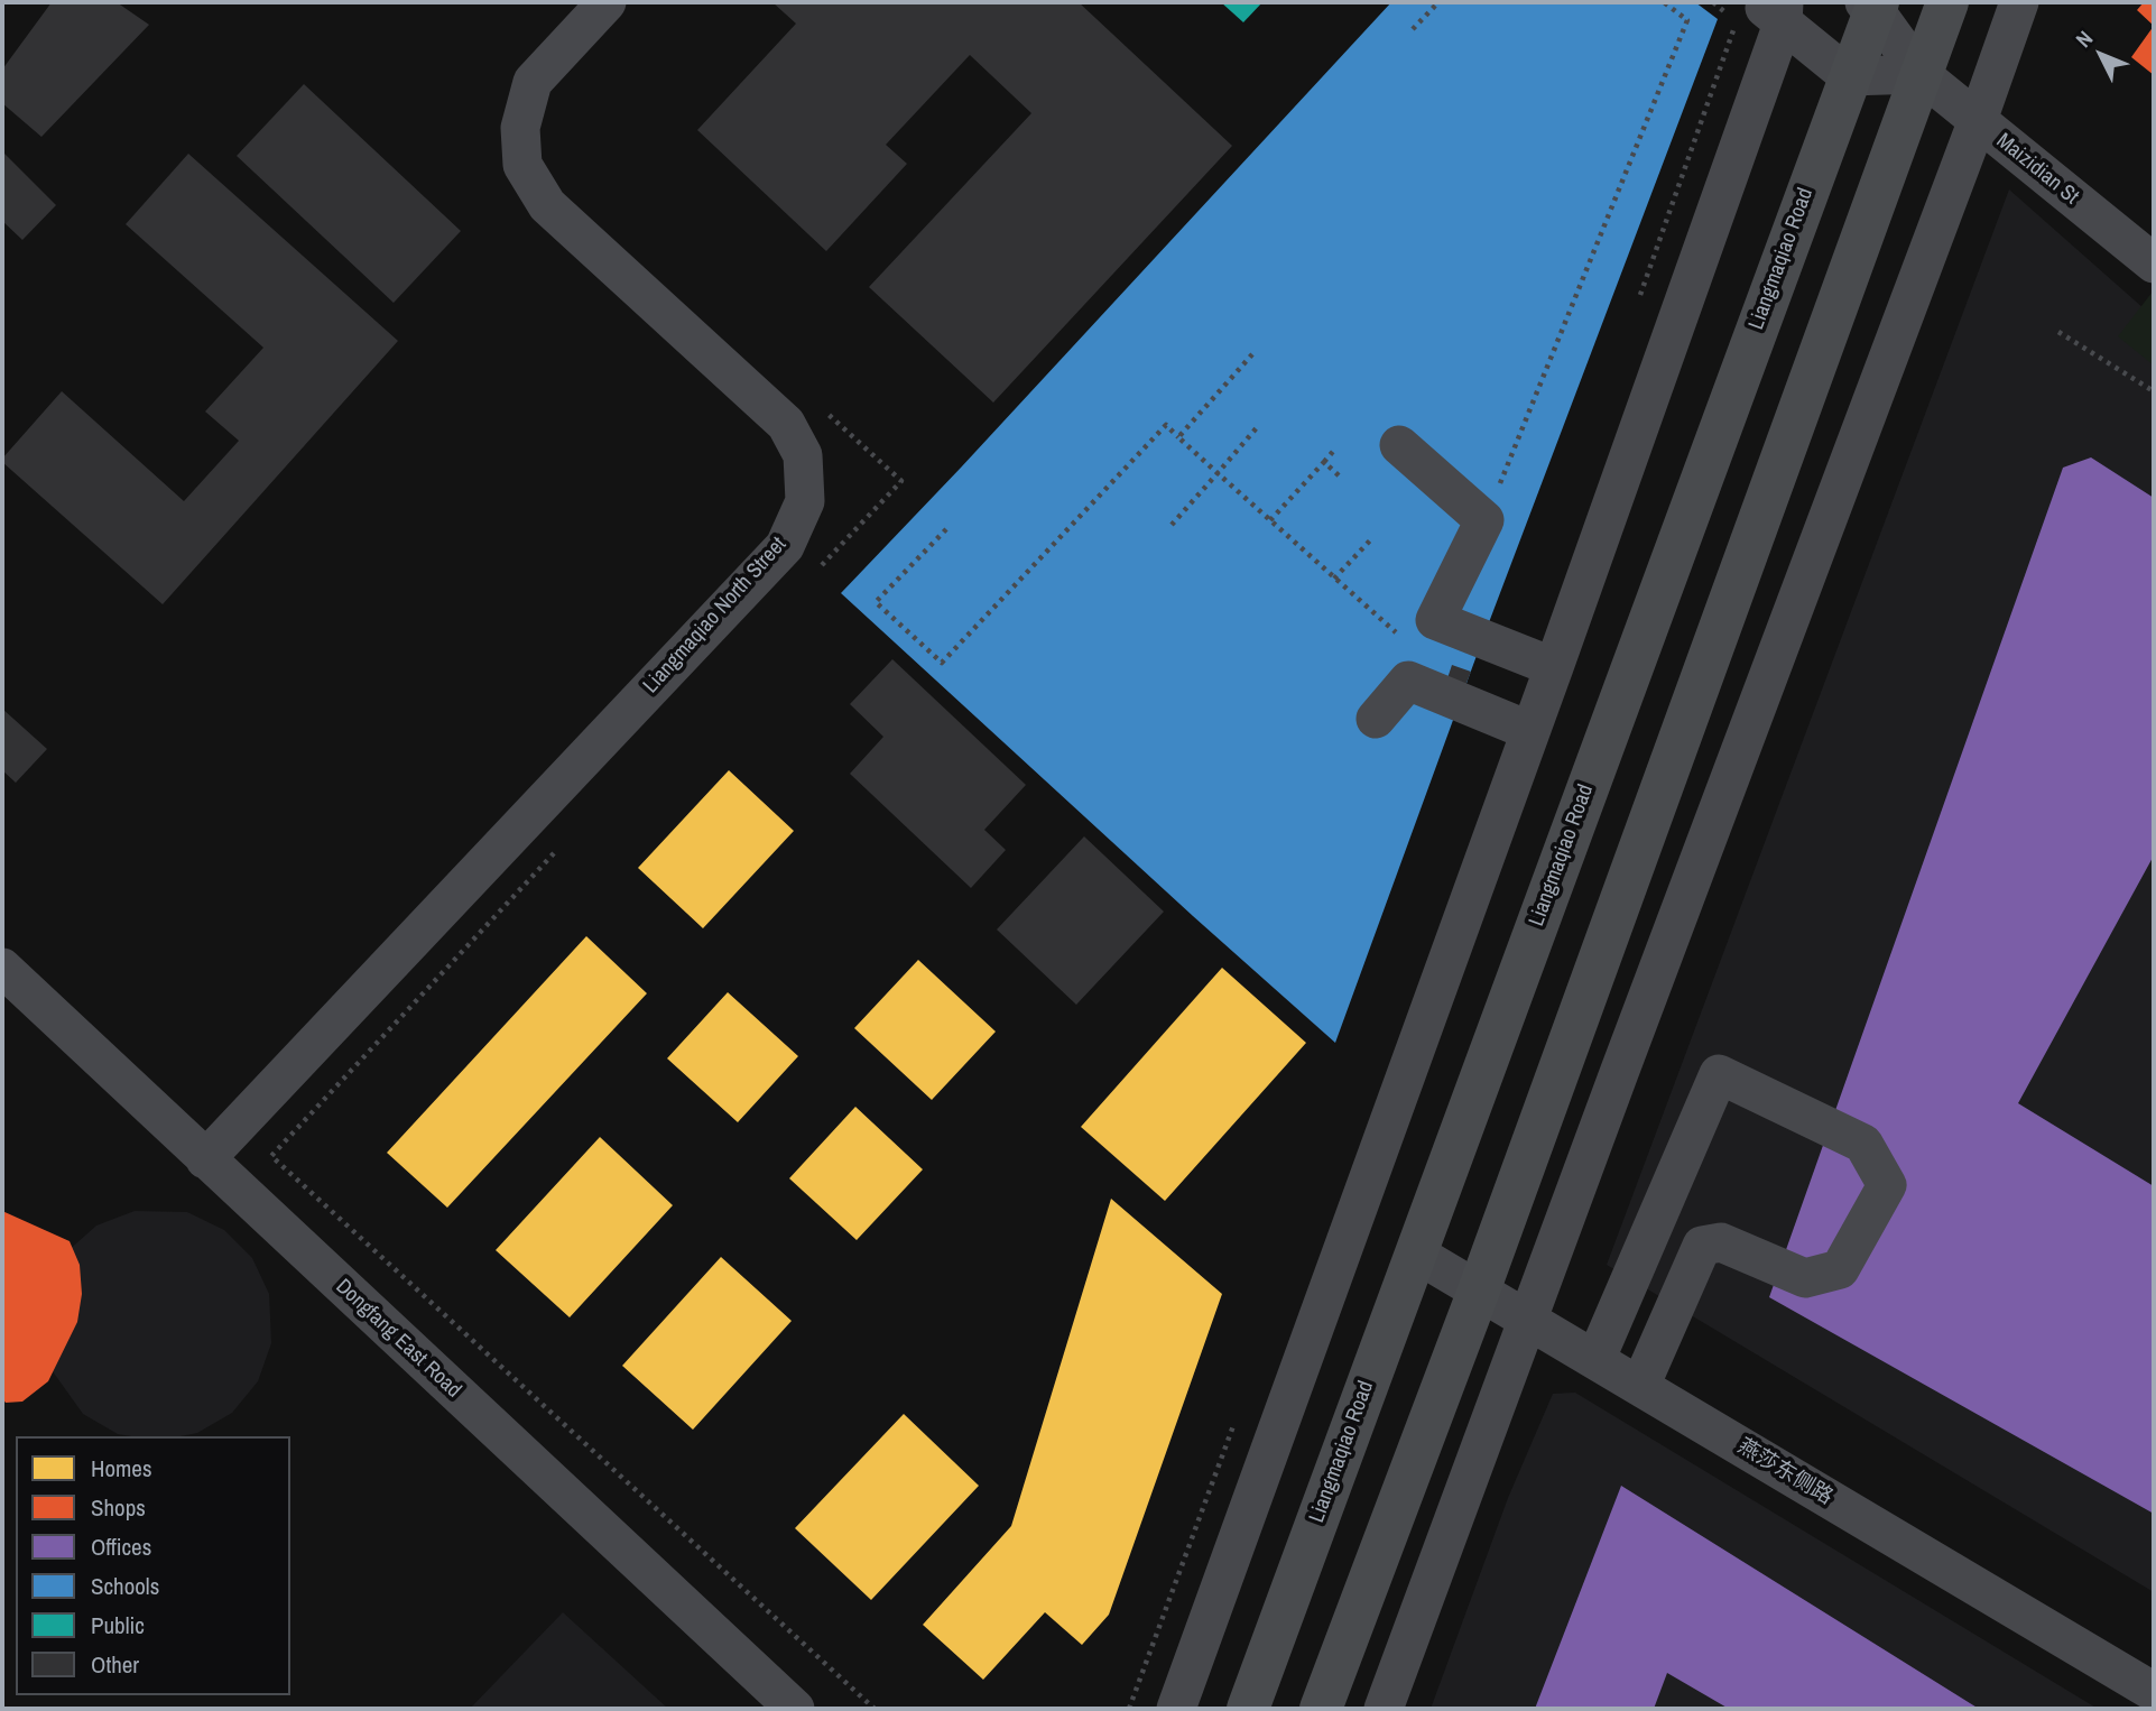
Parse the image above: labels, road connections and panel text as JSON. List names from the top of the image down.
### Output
{
  "streets": {
    "main road": ["Liangmaqiao Road"],
    "street": [
      "Maizidian St",
      "Liangmaqiao North Street",
      "Dongfang East Road",
      "燕莎东侧路"
    ]
  },
  "crossings": [
    ["Maizidian St", "Liangmaqiao Road"],
    ["Liangmaqiao Road", "燕莎东侧路"],
    ["Liangmaqiao North Street", "Dongfang East Road"]
  ],
  "legend": [
    "Homes",
    "Shops",
    "Offices",
    "Schools",
    "Public",
    "Other"
  ],
  "north": "top left"
}
